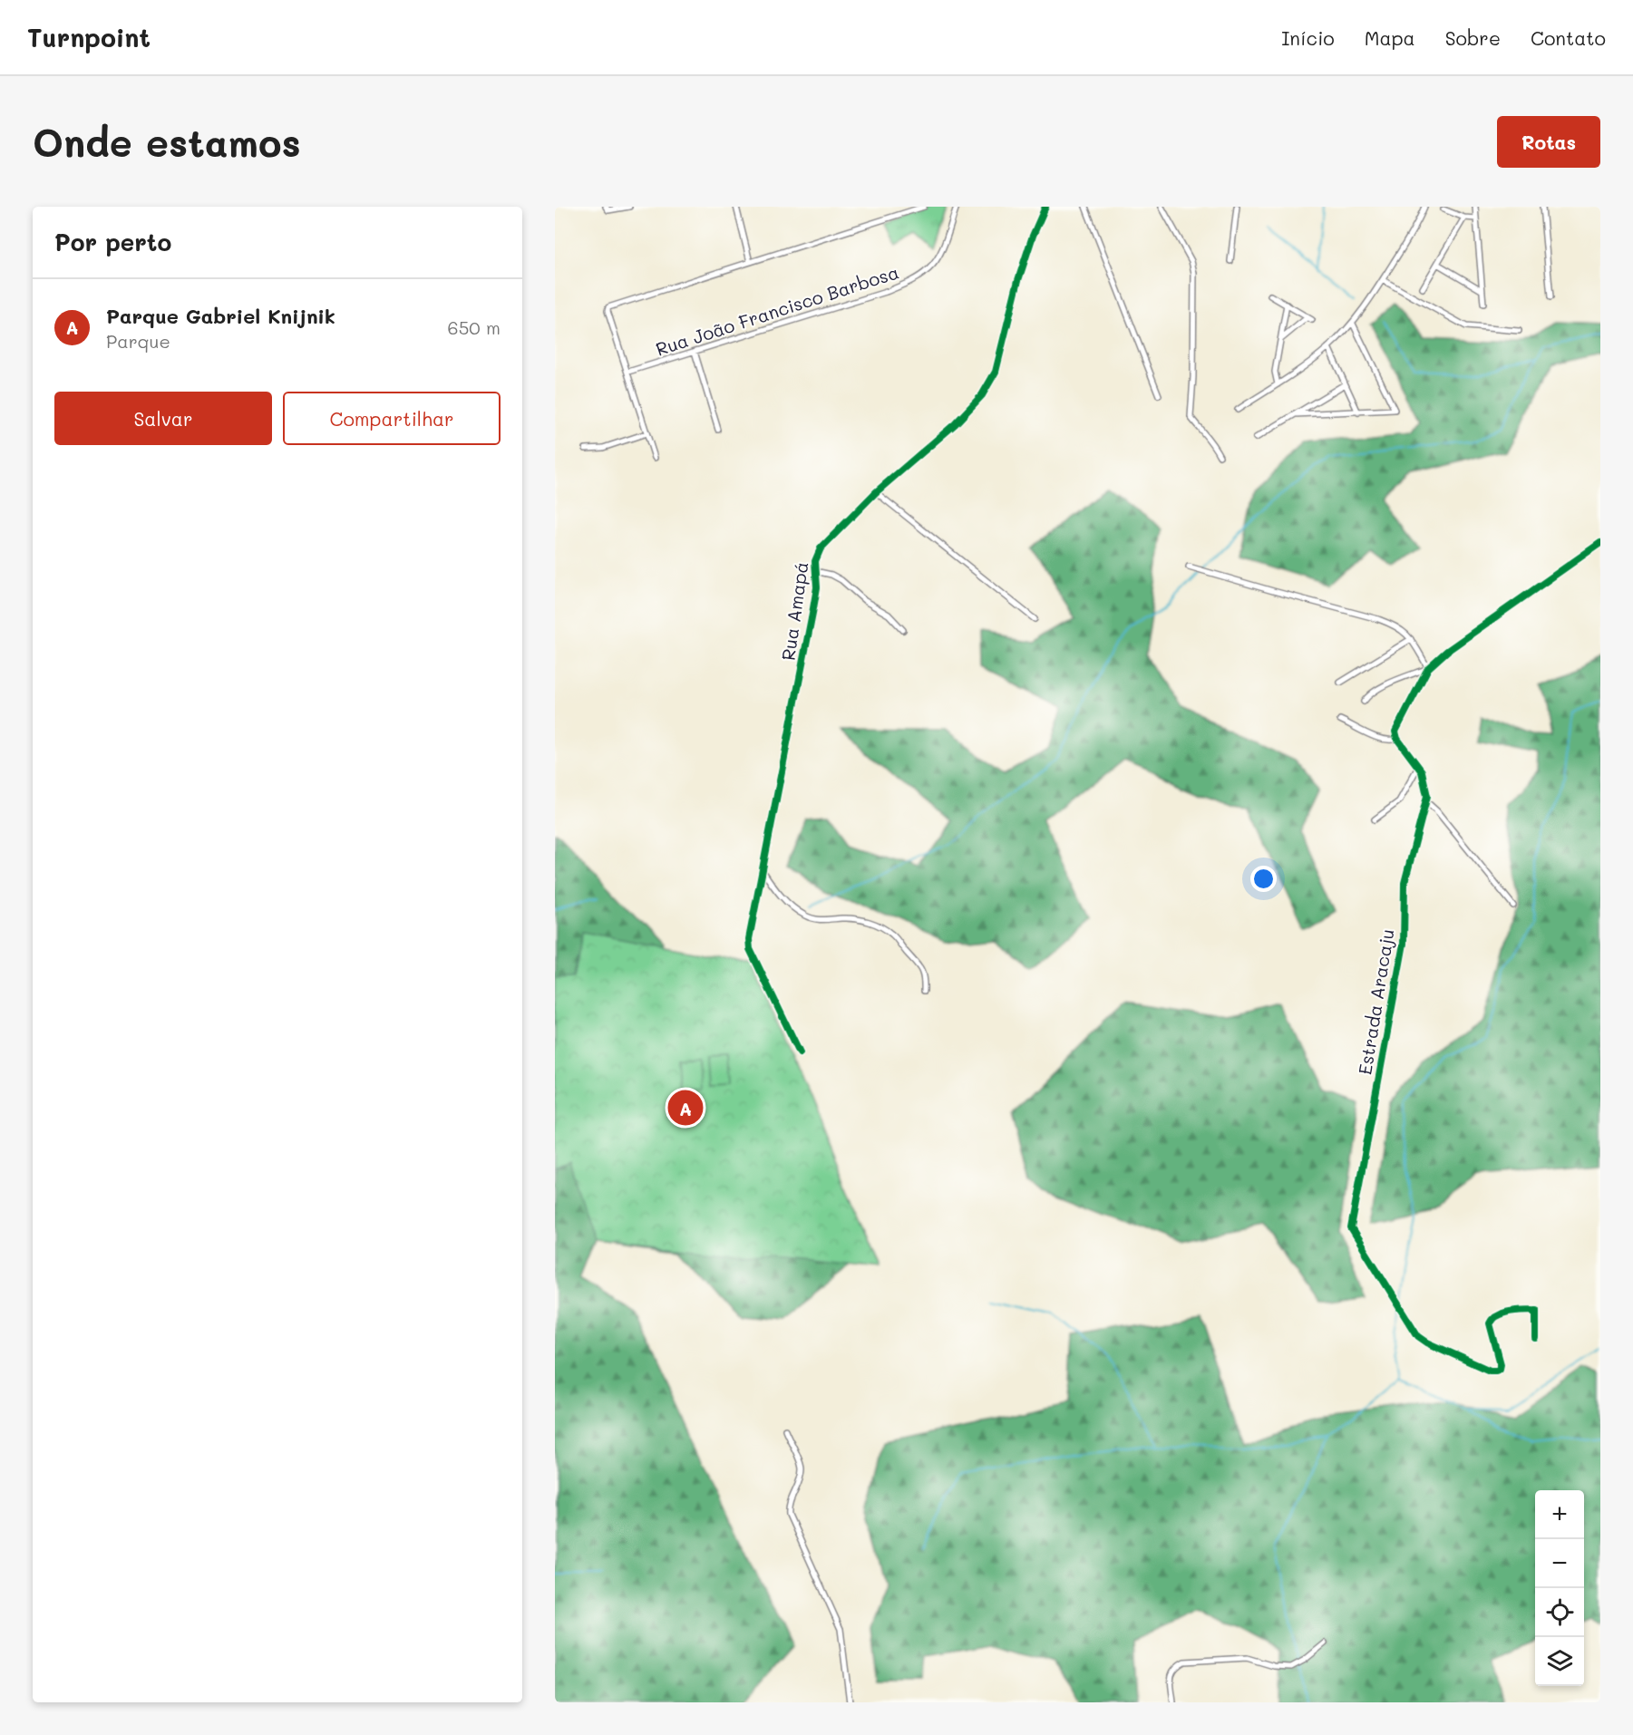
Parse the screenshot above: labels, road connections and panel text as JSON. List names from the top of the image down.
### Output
{
  "streets": {
    "street": ["Rua João Francisco Barbosa", "Rua Amapá", "Estrada Aracaju"]
  },
  "page": {
    "header": "Turnpoint",
    "nav": [
      "Início",
      "Mapa",
      "Sobre",
      "Contato"
    ],
    "buttons": [
      "Rotas",
      ["Salvar", "Compartilhar"]
    ],
    "title": "Onde estamos",
    "heading": "Por perto",
    "list": [
      {
        "mark": "A",
        "name": "Parque Gabriel Knijnik",
        "note": "Parque",
        "value": "650 m"
      }
    ],
    "pins": "A",
    "map_buttons": ["+", "−"]
  }
}
